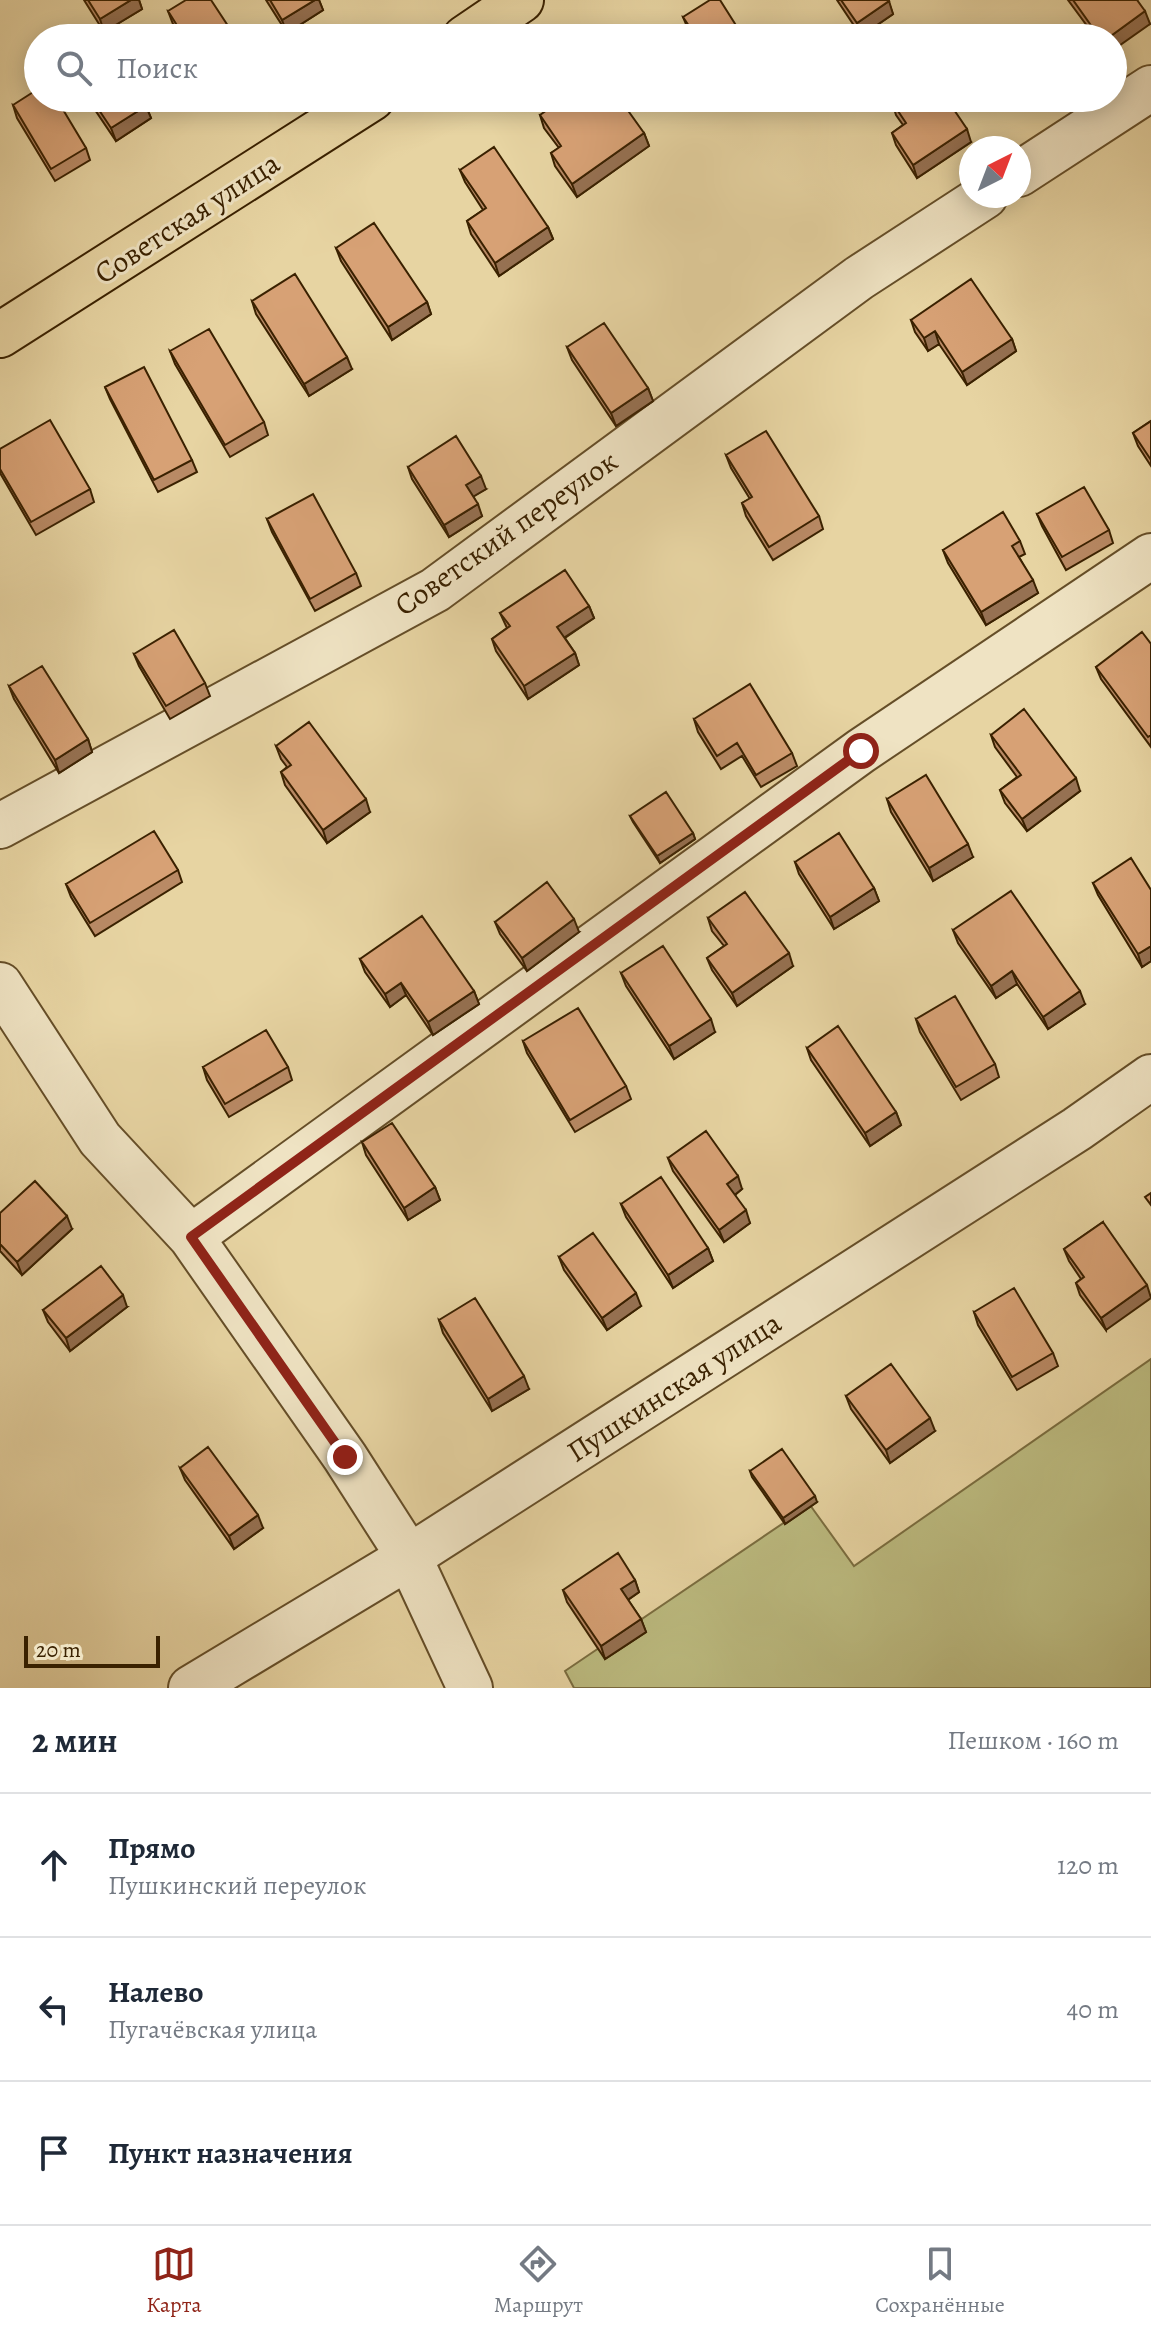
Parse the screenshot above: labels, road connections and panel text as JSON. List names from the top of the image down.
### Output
{
  "streets": {
    "main road": ["Советская улица"],
    "street": ["Советский переулок", "Пушкинская улица"]
  },
  "scale_bar": "20 m",
  "north": "top right",
  "page": {
    "search": "Поиск",
    "scale": "20 m",
    "heading": ["2 мин", "Пешком · 160 m"],
    "list": [
      ["Прямо", "Пушкинский переулок", "120 m"],
      ["Налево", "Пугачёвская улица", "40 m"],
      "Пункт назначения"
    ],
    "nav": ["Карта", "Маршрут", "Сохранённые"]
  }
}
